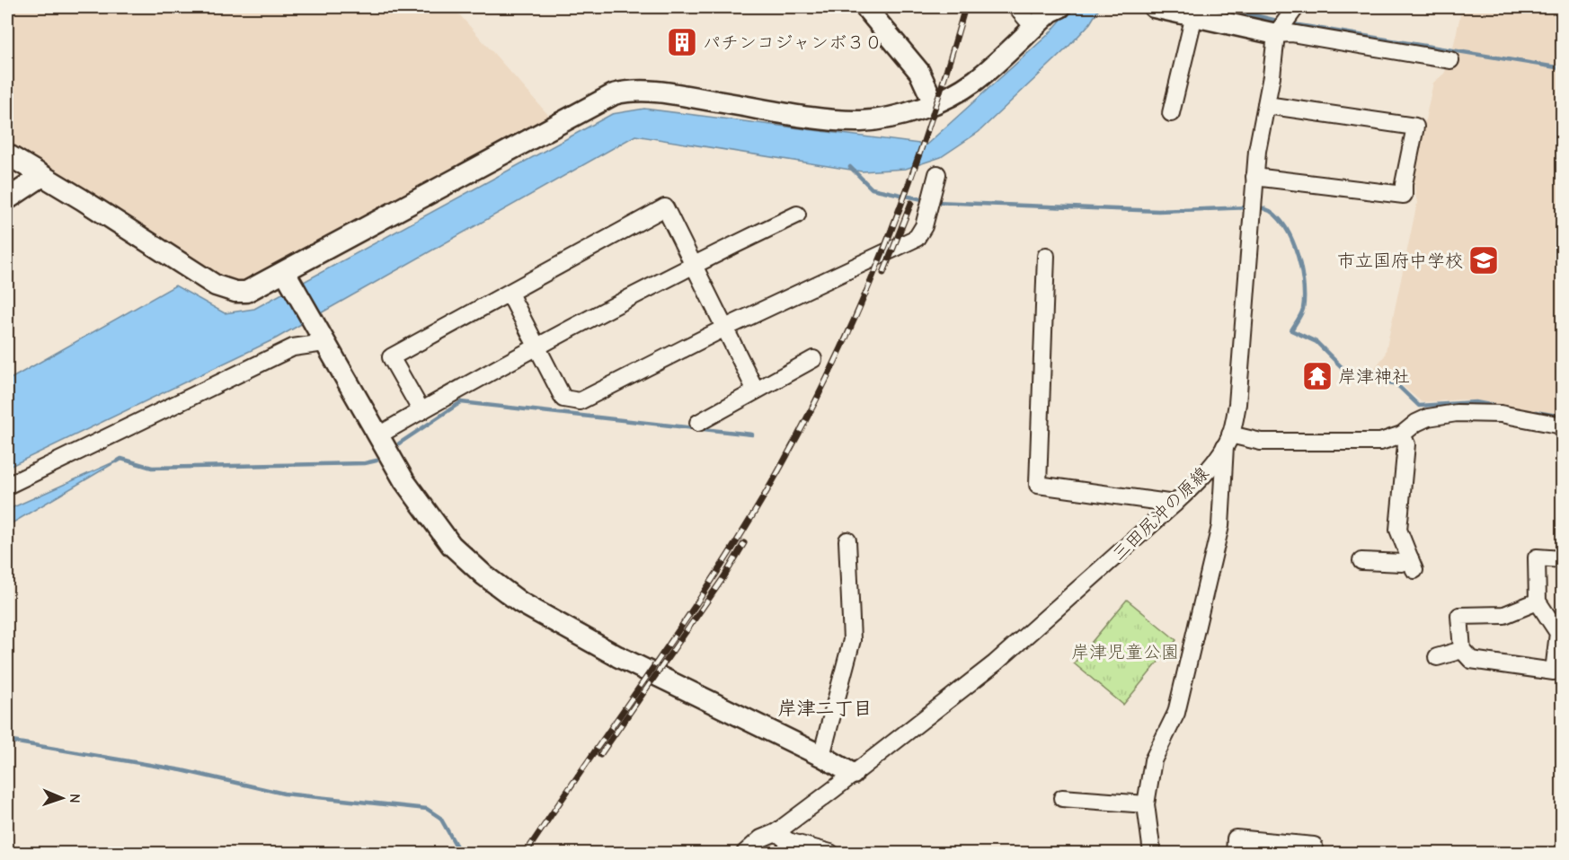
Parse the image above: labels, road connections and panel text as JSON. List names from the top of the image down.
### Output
{
  "streets": {
    "street": ["三田尻沖の原線"]
  },
  "districts": ["岸津二丁目"],
  "parks": ["岸津児童公園"],
  "places": {
    "building": ["パチンコジャンボ３０"],
    "school or university": ["市立国府中学校"],
    "temple": ["岸津神社"]
  },
  "north": "right"
}
